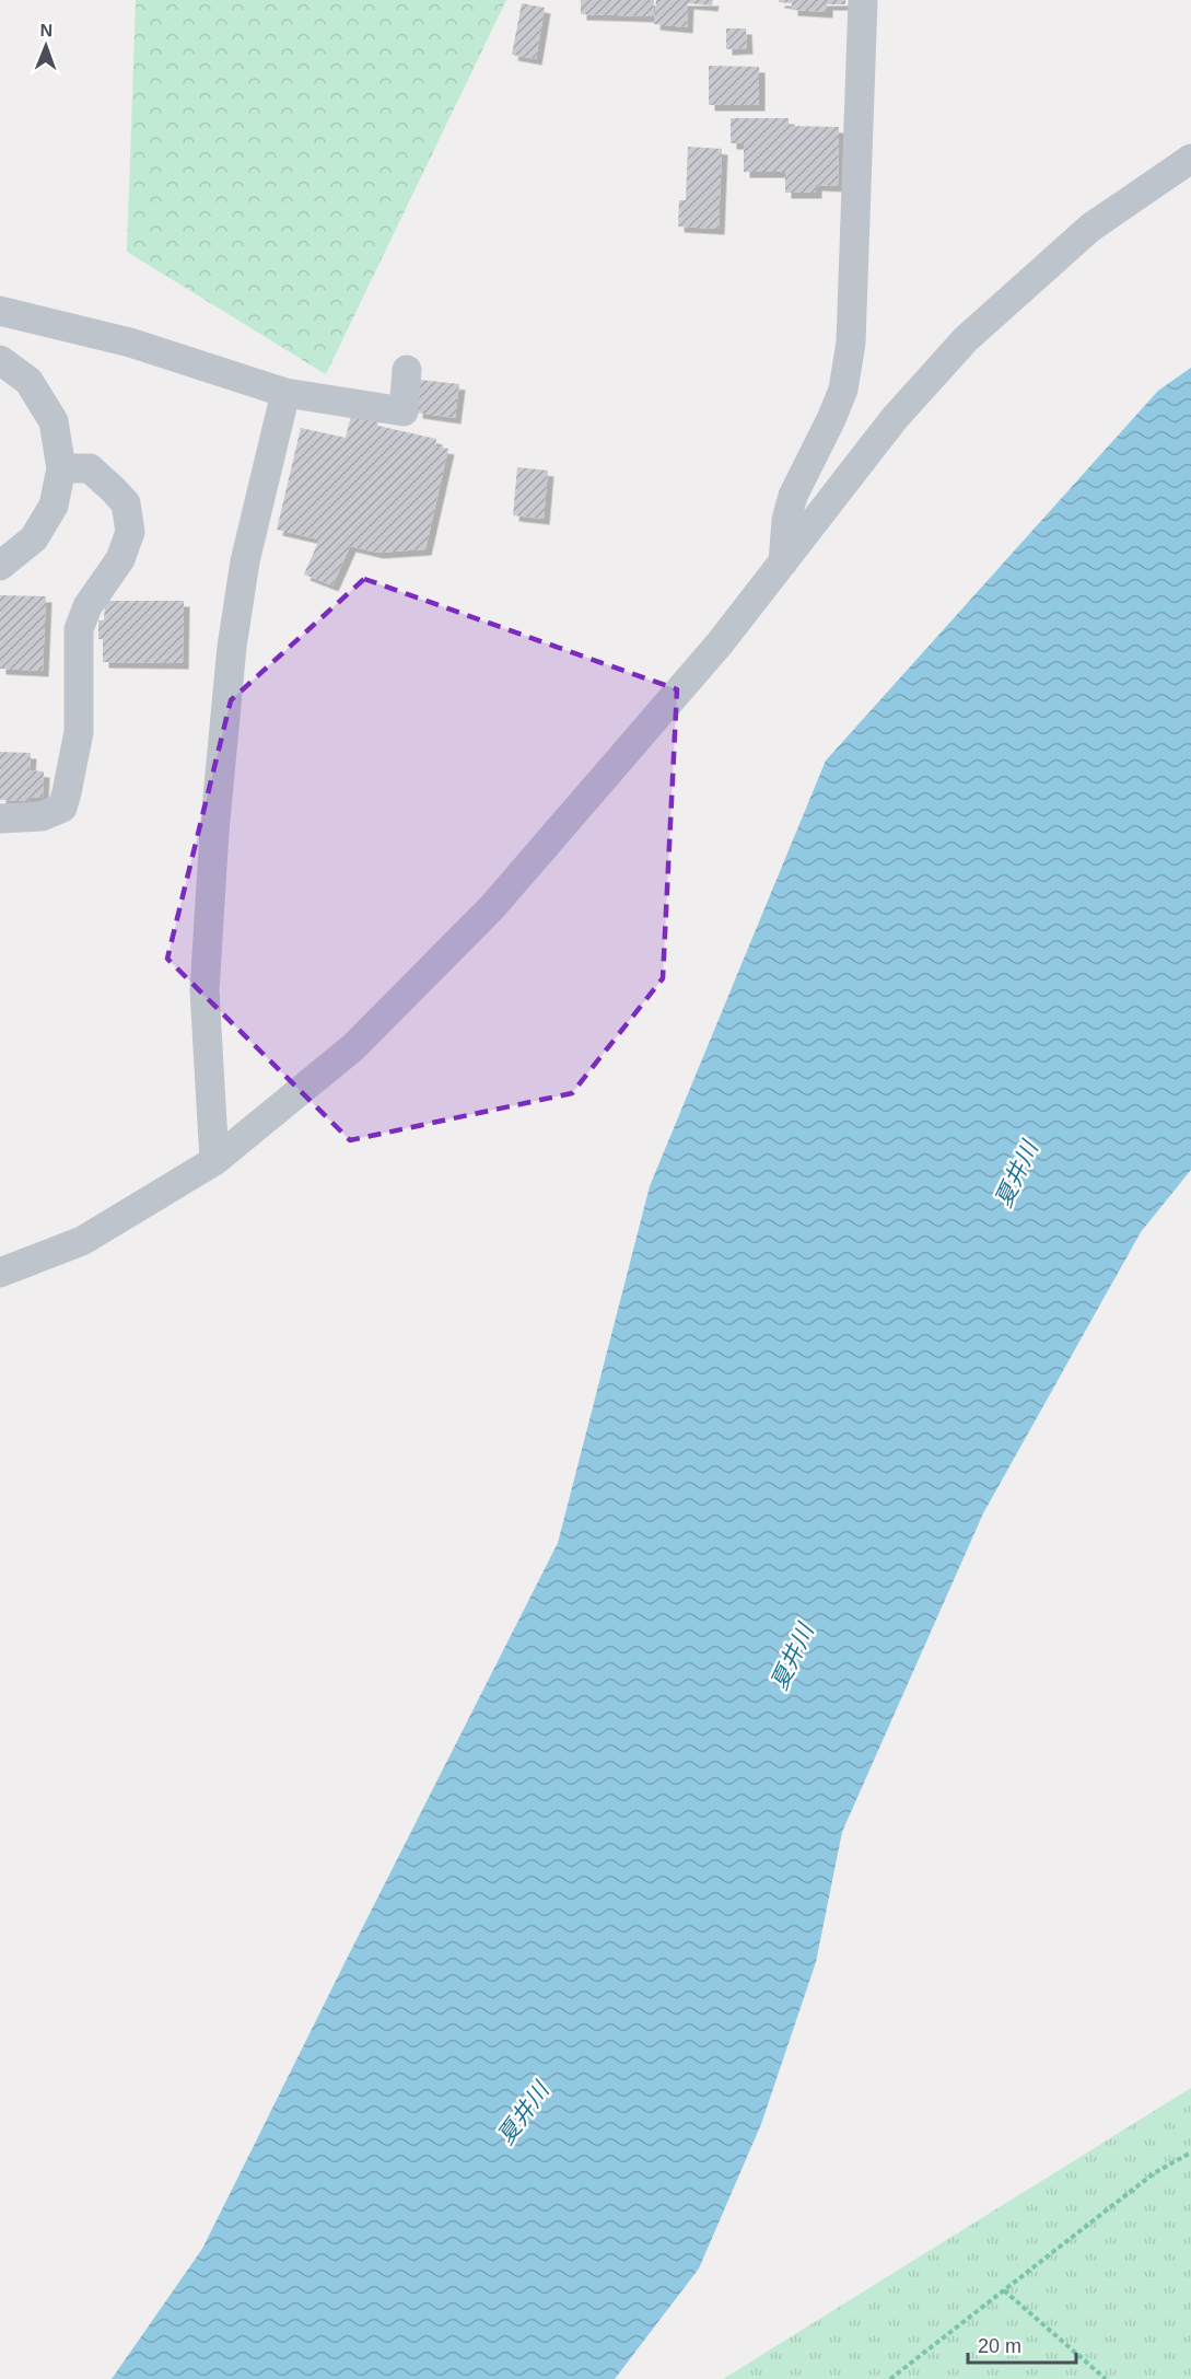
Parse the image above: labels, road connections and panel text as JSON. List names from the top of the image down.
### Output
{
  "water": ["夏井川"],
  "scale_bar": "20 m",
  "north": "top"
}
